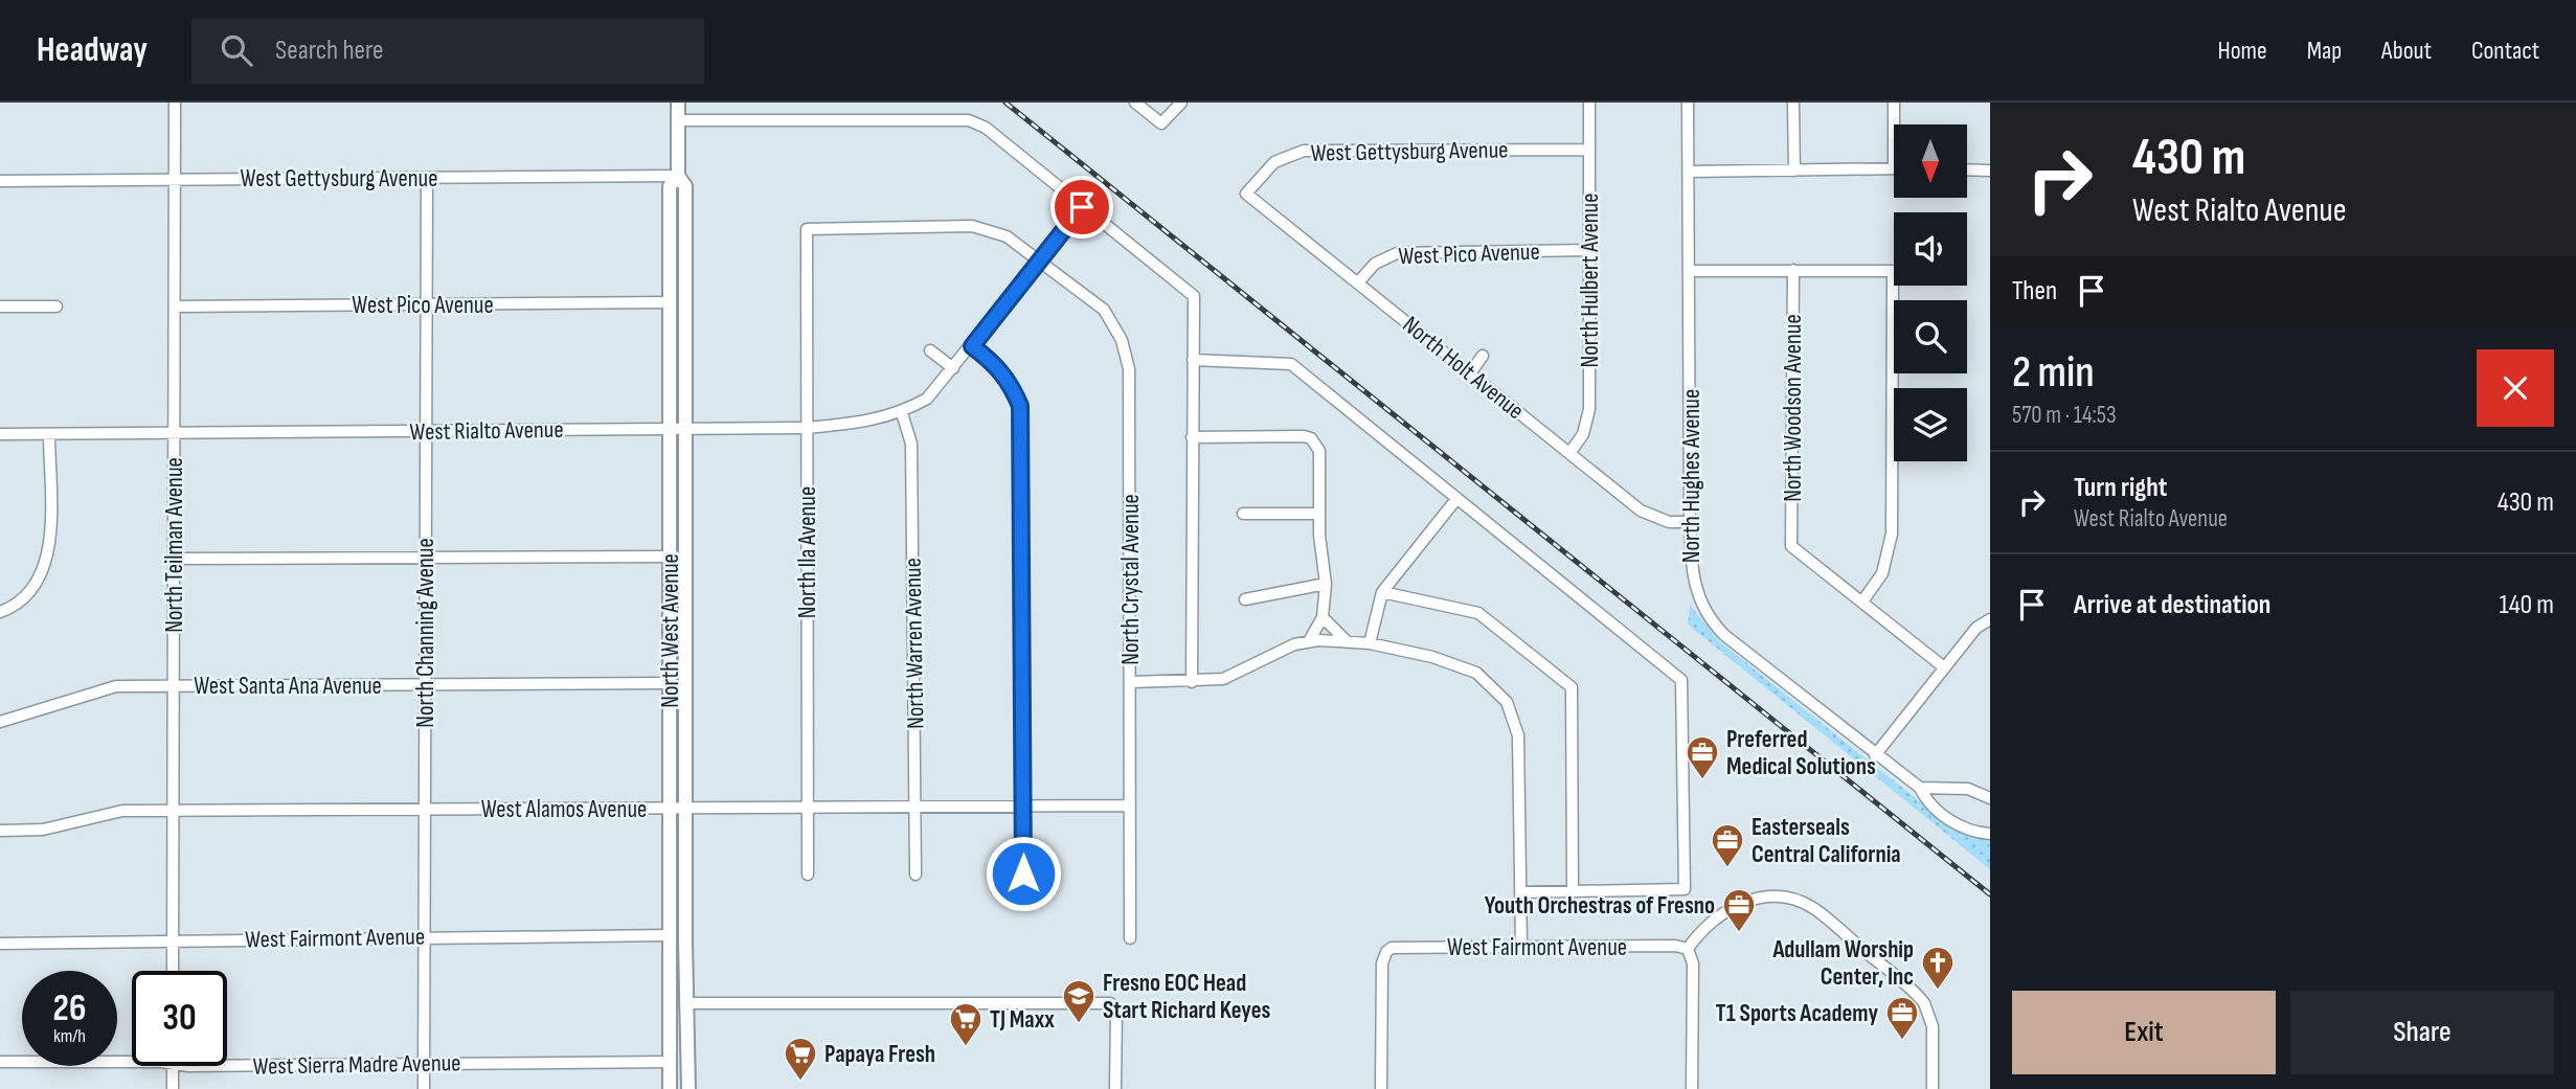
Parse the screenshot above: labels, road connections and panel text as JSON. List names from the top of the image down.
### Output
{
  "streets": {
    "main road": ["North West Avenue"],
    "street": [
      "West Gettysburg Avenue",
      "West Pico Avenue",
      "North Hulbert Avenue",
      "North Holt Avenue",
      "North Woodson Avenue",
      "West Rialto Avenue",
      "North Hughes Avenue",
      "North Teilman Avenue",
      "North Ila Avenue",
      "North Crystal Avenue",
      "North Channing Avenue",
      "North Warren Avenue",
      "West Santa Ana Avenue",
      "West Alamos Avenue",
      "West Fairmont Avenue",
      "West Sierra Madre Avenue"
    ]
  },
  "crossings": [
    ["West Gettysburg Avenue", "North Hulbert Avenue"],
    ["West Gettysburg Avenue", "North Holt Avenue"],
    ["West Gettysburg Avenue", "North Teilman Avenue"],
    ["West Gettysburg Avenue", "North West Avenue"],
    ["West Gettysburg Avenue", "North Channing Avenue"],
    ["West Pico Avenue", "North Hulbert Avenue"],
    ["West Pico Avenue", "North Holt Avenue"],
    ["West Pico Avenue", "North Teilman Avenue"],
    ["West Pico Avenue", "North West Avenue"],
    ["West Pico Avenue", "North Channing Avenue"],
    ["North Hulbert Avenue", "North Holt Avenue"],
    ["North Holt Avenue", "North Hughes Avenue"],
    ["West Rialto Avenue", "North Teilman Avenue"],
    ["West Rialto Avenue", "North Ila Avenue"],
    ["West Rialto Avenue", "North Crystal Avenue"],
    ["West Rialto Avenue", "North West Avenue"],
    ["West Rialto Avenue", "North Channing Avenue"],
    ["West Rialto Avenue", "North Warren Avenue"],
    ["North Teilman Avenue", "West Santa Ana Avenue"],
    ["North Teilman Avenue", "West Alamos Avenue"],
    ["North Teilman Avenue", "West Fairmont Avenue"],
    ["North Ila Avenue", "North Crystal Avenue"],
    ["North Ila Avenue", "West Alamos Avenue"],
    ["North Crystal Avenue", "West Alamos Avenue"],
    ["North West Avenue", "West Santa Ana Avenue"],
    ["North West Avenue", "West Alamos Avenue"],
    ["North West Avenue", "West Fairmont Avenue"],
    ["North West Avenue", "West Sierra Madre Avenue"],
    ["North Channing Avenue", "West Santa Ana Avenue"],
    ["North Channing Avenue", "West Alamos Avenue"],
    ["North Channing Avenue", "West Fairmont Avenue"],
    ["North Channing Avenue", "West Sierra Madre Avenue"],
    ["North Warren Avenue", "West Alamos Avenue"]
  ],
  "places": {
    "office": [
      "Preferred Medical Solutions",
      "Easterseals Central California",
      "Youth Orchestras of Fresno",
      "T1 Sports Academy"
    ],
    "church": ["Adullam Worship Center, Inc"],
    "school or university": ["Fresno EOC Head Start Richard Keyes"],
    "supermarket": ["TJ Maxx", "Papaya Fresh"]
  },
  "north": "bottom",
  "page": {
    "header": "Headway",
    "search": "Search here",
    "nav": [
      "Home",
      "Map",
      "About",
      "Contact"
    ],
    "turn": ["430 m", "West Rialto Avenue"],
    "then": "Then",
    "heading": ["2 min", "570 m · 14:53"],
    "list": [
      {
        "name": "Turn right",
        "note": "West Rialto Avenue",
        "value": "430 m"
      },
      {
        "name": "Arrive at destination",
        "value": "140 m"
      }
    ],
    "speed": "26 km/h",
    "limit": "30",
    "buttons": ["Exit", "Share"]
  }
}
